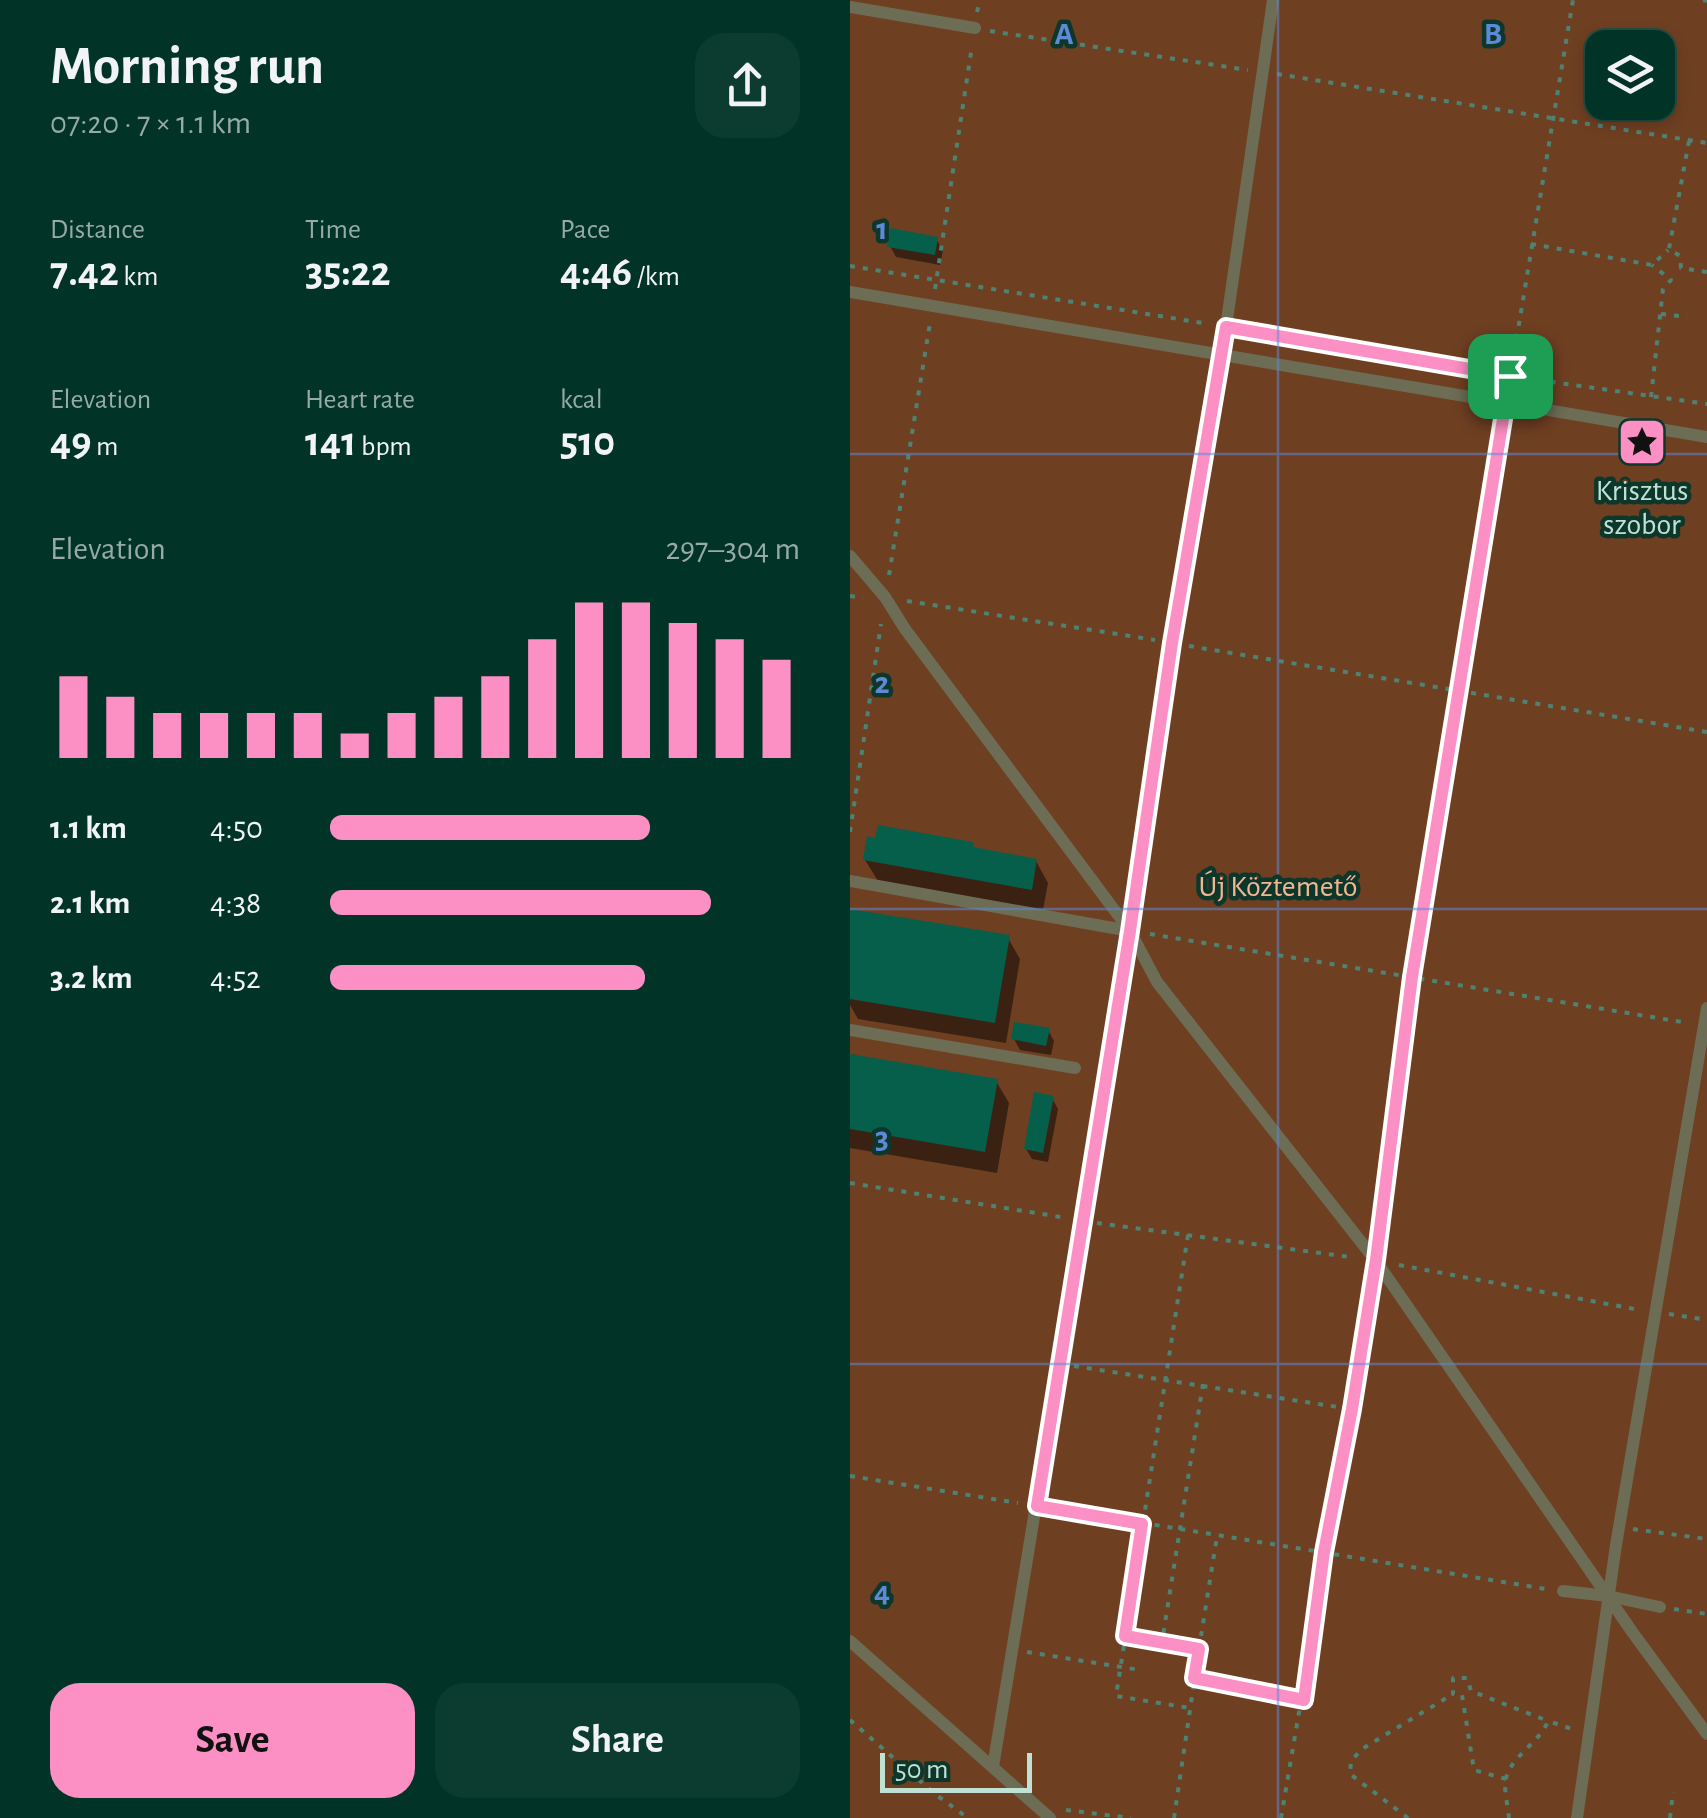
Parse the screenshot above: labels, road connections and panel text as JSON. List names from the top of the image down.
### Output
{
  "parks": ["Új Köztemető"],
  "places": {
    "place": ["Krisztus szobor"]
  },
  "scale_bar": "50 m",
  "page": {
    "heading": ["Morning run", "07:20 · 7 × 1.1 km"],
    "stats": [
      ["Distance", "7.42 km"],
      ["Time", "35:22"],
      ["Pace", "4:46 /km"],
      ["Elevation", "49 m"],
      ["Heart rate", "141 bpm"],
      ["kcal", "510"]
    ],
    "chart": ["Elevation", "297–304 m"],
    "list": [
      {
        "name": "1.1 km",
        "note": "4:50"
      },
      {
        "name": "2.1 km",
        "note": "4:38"
      },
      {
        "name": "3.2 km",
        "note": "4:52"
      }
    ],
    "buttons": ["Save", "Share"],
    "scale": "50 m"
  },
  "grid": {
    "columns": ["A", "B"],
    "rows": [
      "1",
      "2",
      "3",
      "4"
    ]
  }
}
